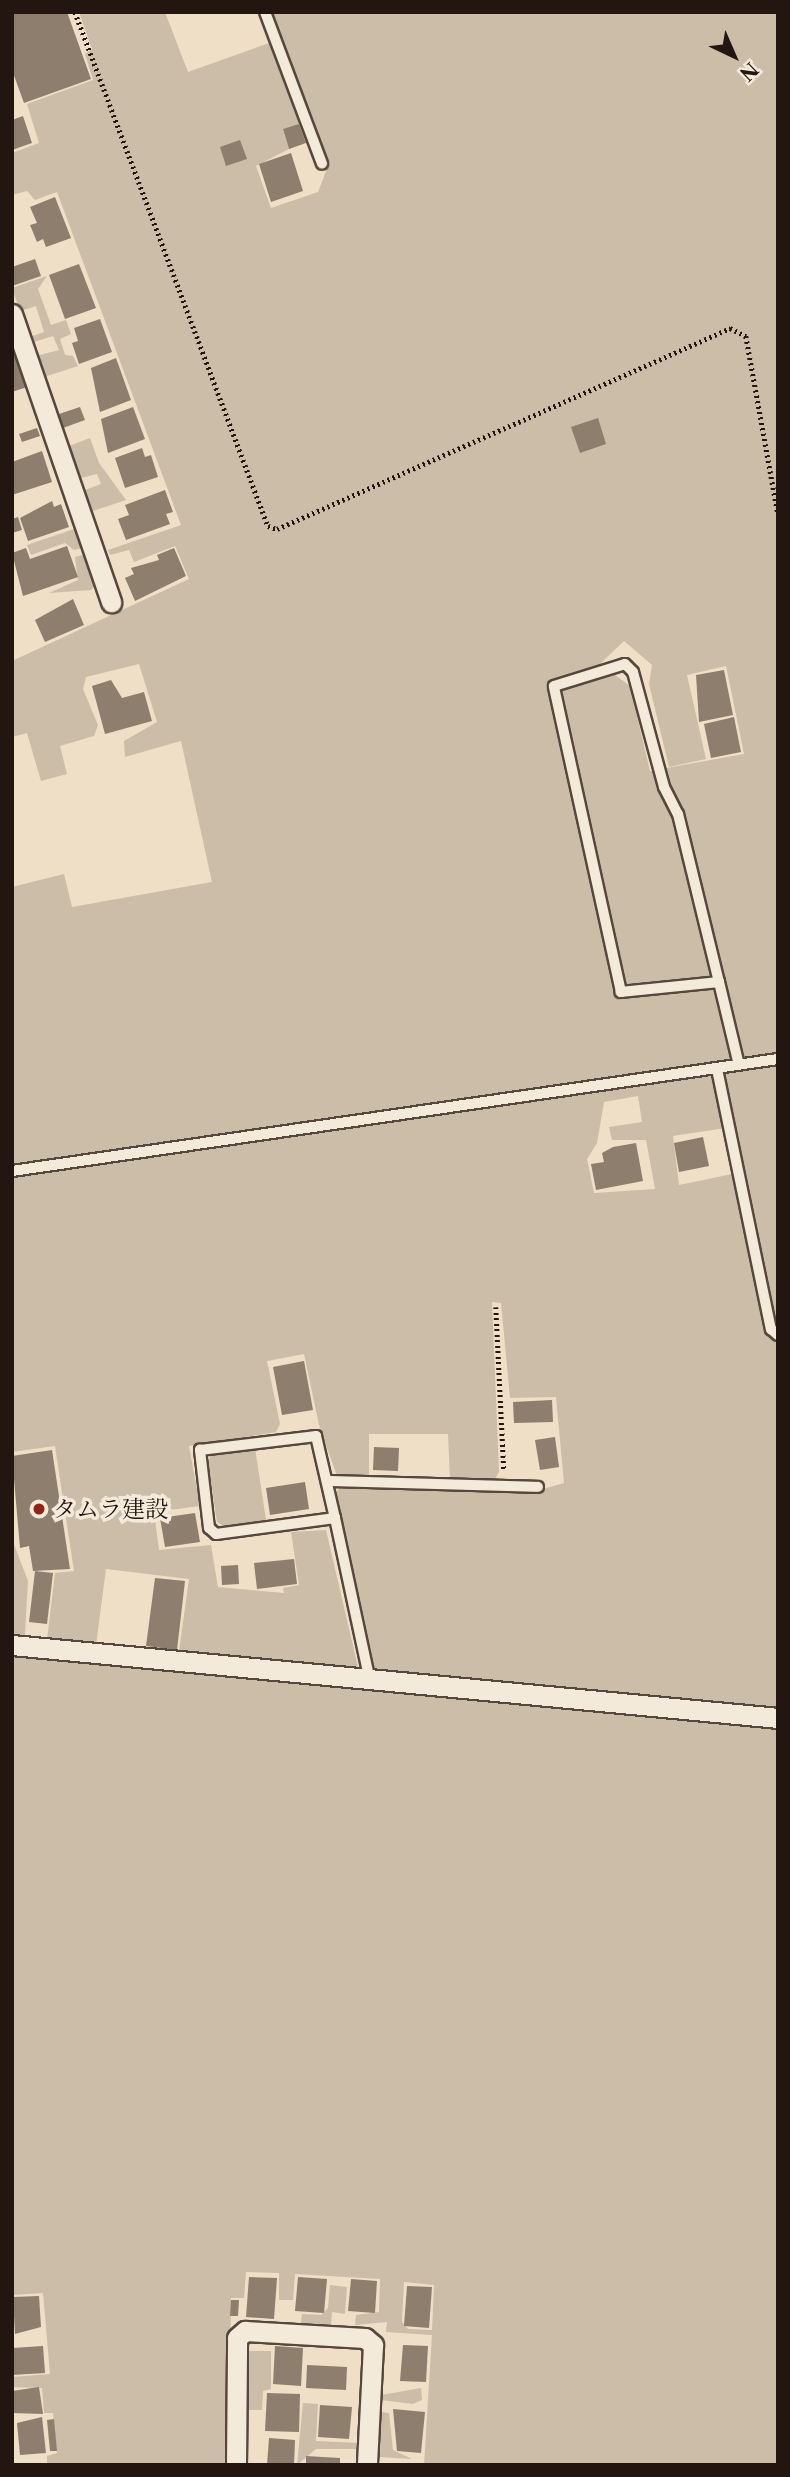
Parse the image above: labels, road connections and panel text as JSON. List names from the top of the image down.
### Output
{
  "places": ["タムラ建設"],
  "north": "bottom right"
}
